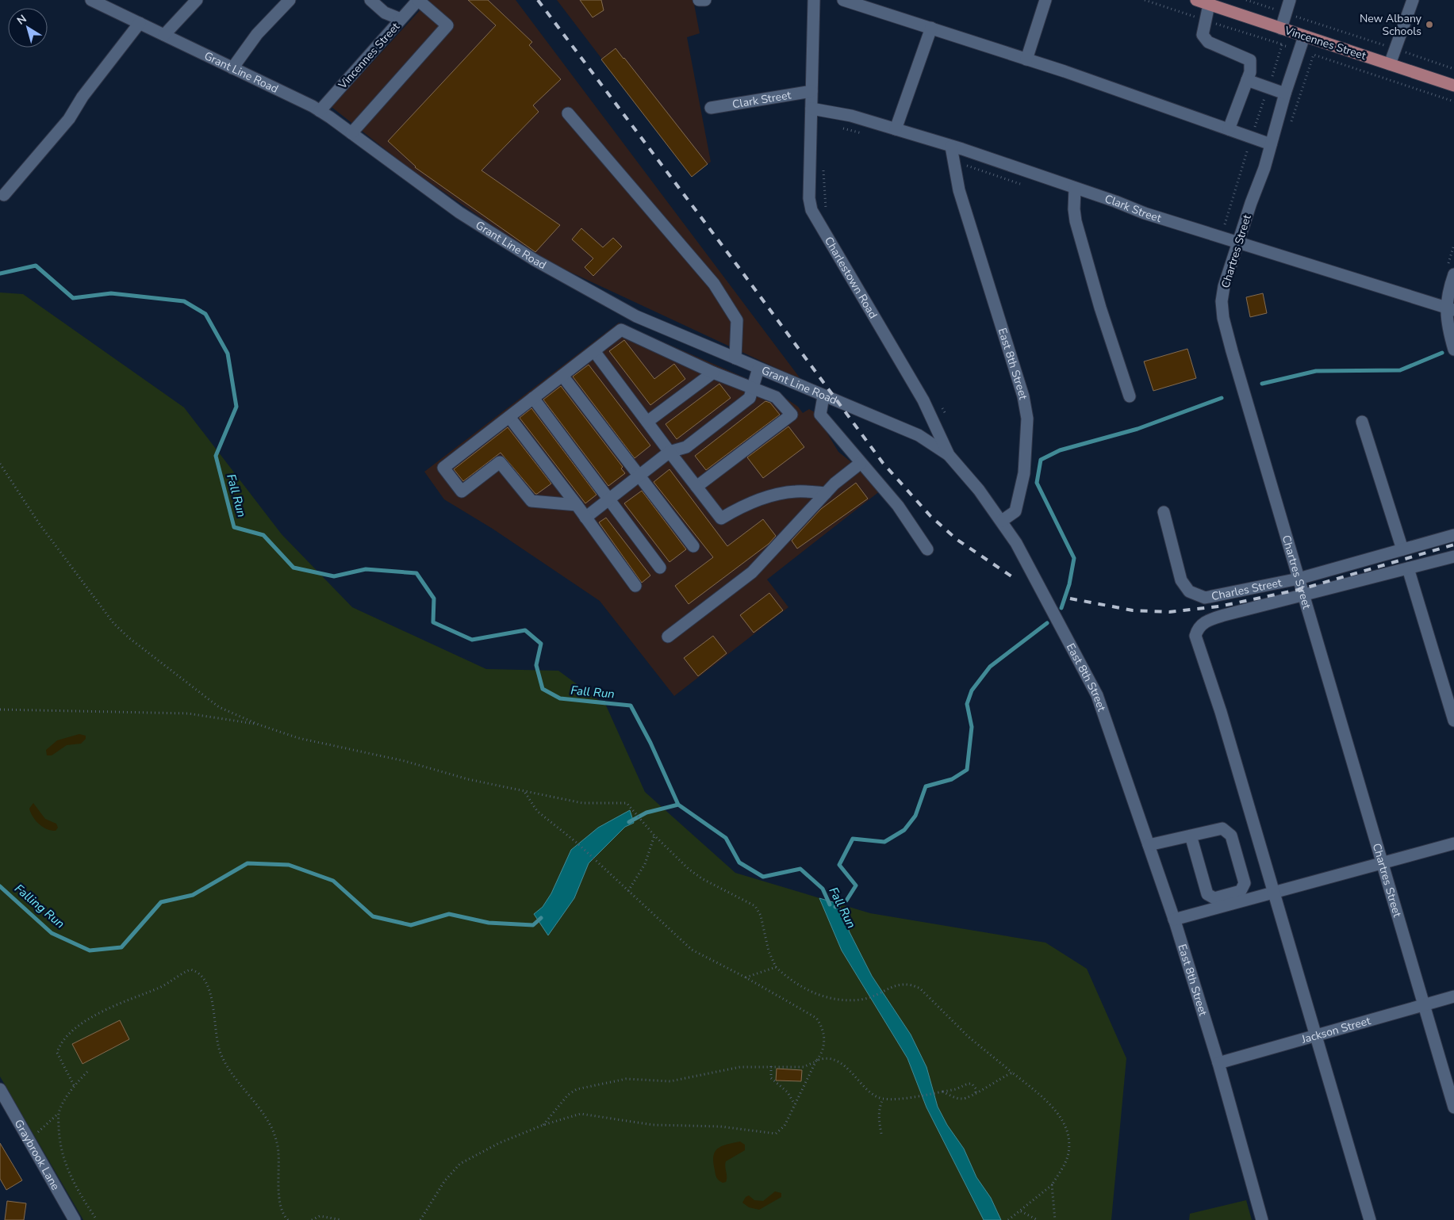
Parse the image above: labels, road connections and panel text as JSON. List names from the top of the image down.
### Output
{
  "streets": {
    "main road": ["Vincennes Street"],
    "street": [
      "Grant Line Road",
      "Clark Street",
      "Chartres Street",
      "Charlestown Road",
      "East 8th Street",
      "Charles Street",
      "Jackson Street",
      "Graybrook Lane"
    ]
  },
  "crossings": [
    ["Vincennes Street", "Grant Line Road"],
    ["Vincennes Street", "Chartres Street"],
    ["Grant Line Road", "Charlestown Road"],
    ["Clark Street", "Chartres Street"],
    ["Clark Street", "Charlestown Road"],
    ["Clark Street", "East 8th Street"],
    ["Chartres Street", "Charles Street"],
    ["Chartres Street", "Jackson Street"],
    ["Charlestown Road", "East 8th Street"],
    ["East 8th Street", "Jackson Street"]
  ],
  "water": ["Fall Run", "Falling Run"],
  "places": ["New Albany Schools"],
  "north": "top left"
}
